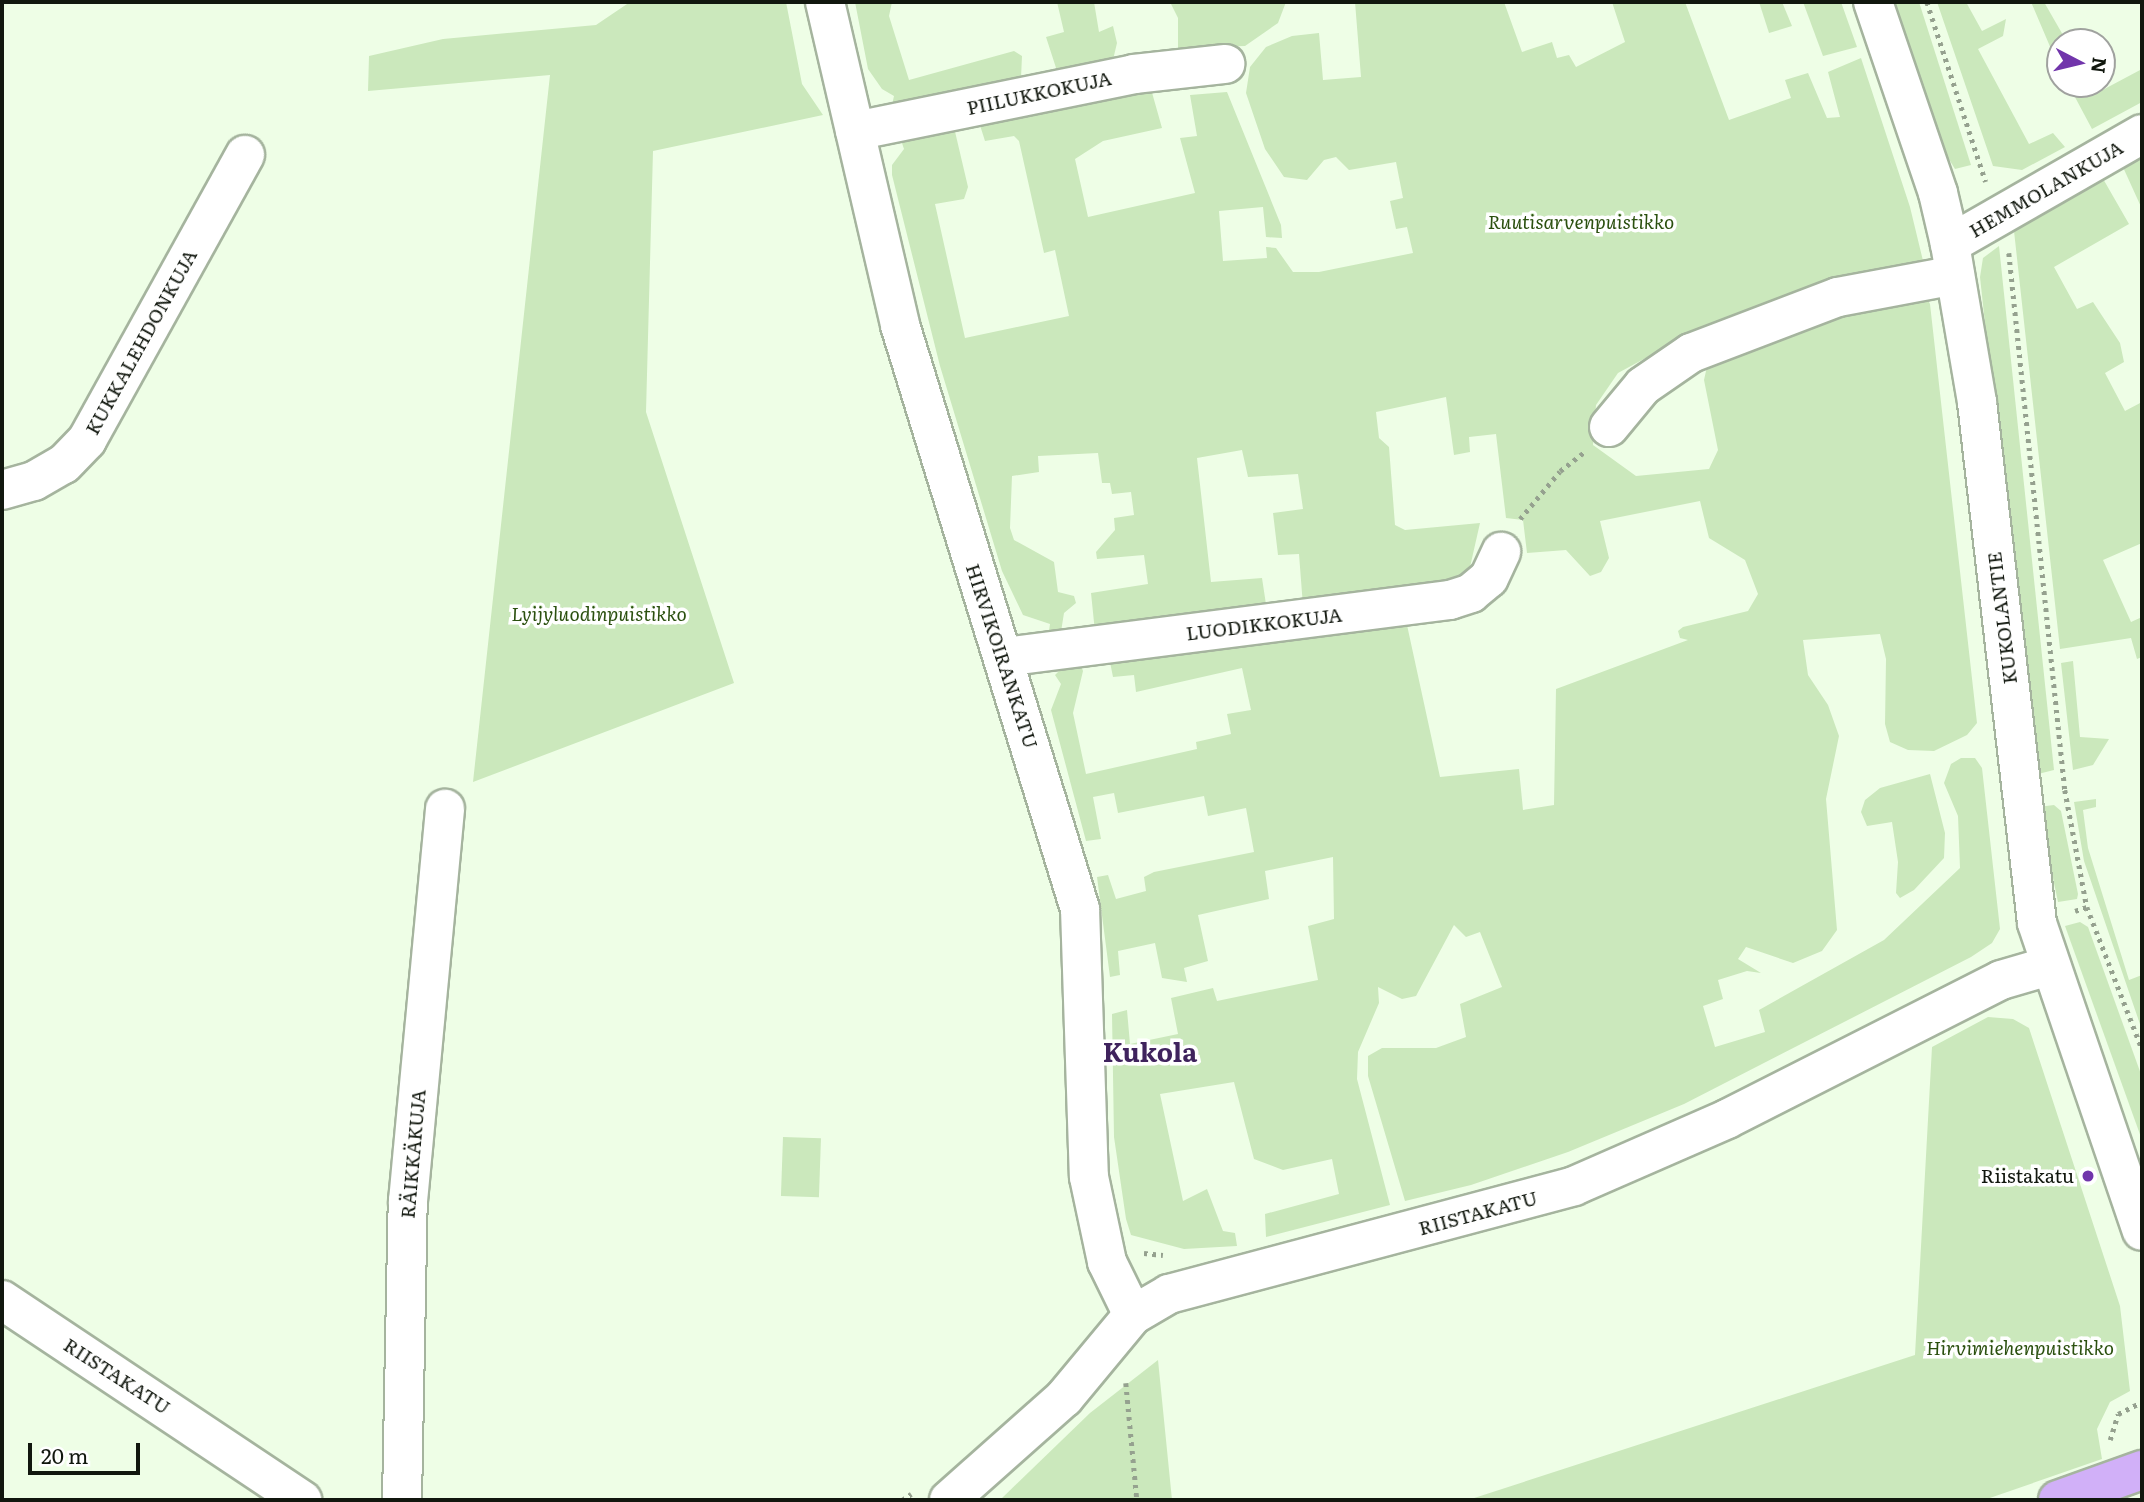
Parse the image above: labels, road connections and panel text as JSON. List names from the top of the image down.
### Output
{
  "streets": {
    "street": [
      "PIILUKKOKUJA",
      "HEMMOLANKUJA",
      "KUKKALEHDONKUJA",
      "KUKOLANTIE",
      "LUODIKKOKUJA",
      "HIRVIKOIRANKATU",
      "RÄIKKÄKUJA",
      "RIISTAKATU"
    ]
  },
  "crossings": [
    ["PIILUKKOKUJA", "HIRVIKOIRANKATU"],
    ["HEMMOLANKUJA", "KUKOLANTIE"],
    ["KUKOLANTIE", "RIISTAKATU"],
    ["LUODIKKOKUJA", "HIRVIKOIRANKATU"],
    ["HIRVIKOIRANKATU", "RIISTAKATU"]
  ],
  "districts": ["Kukola"],
  "parks": ["Ruutisarvenpuistikko", "Lyijyluodinpuistikko", "Hirvimiehenpuistikko"],
  "places": ["Riistakatu"],
  "scale_bar": "20 m",
  "north": "right"
}
